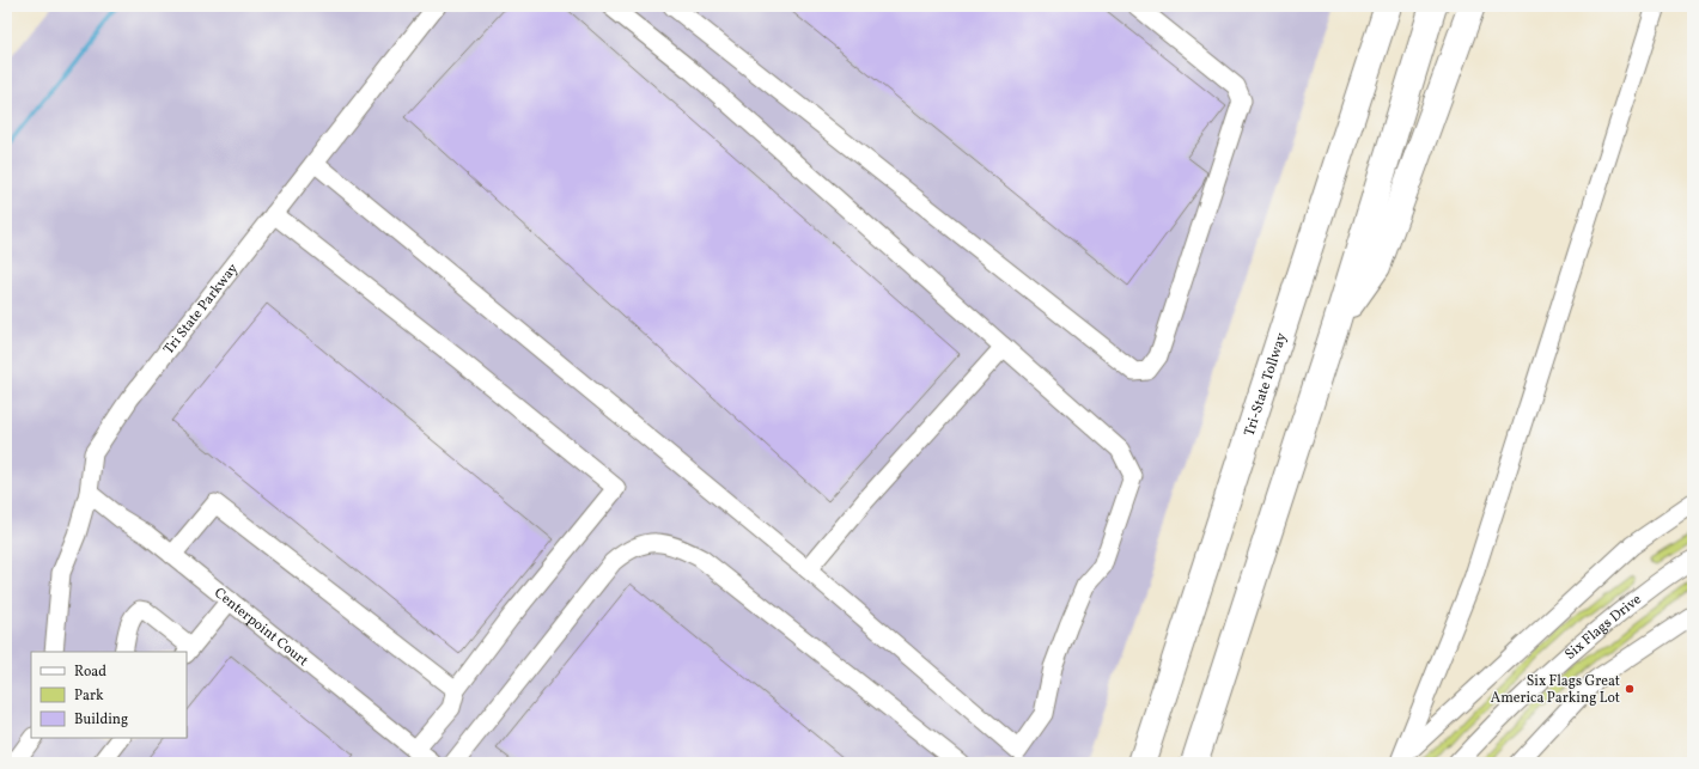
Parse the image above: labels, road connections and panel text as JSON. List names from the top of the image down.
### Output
{
  "streets": {
    "highway": ["Tri-State Tollway"],
    "street": ["Tri State Parkway", "Centerpoint Court", "Six Flags Drive"]
  },
  "crossings": [
    ["Tri State Parkway", "Centerpoint Court"]
  ],
  "places": ["Six Flags Great America Parking Lot"],
  "legend": ["Road", "Park", "Building"]
}
